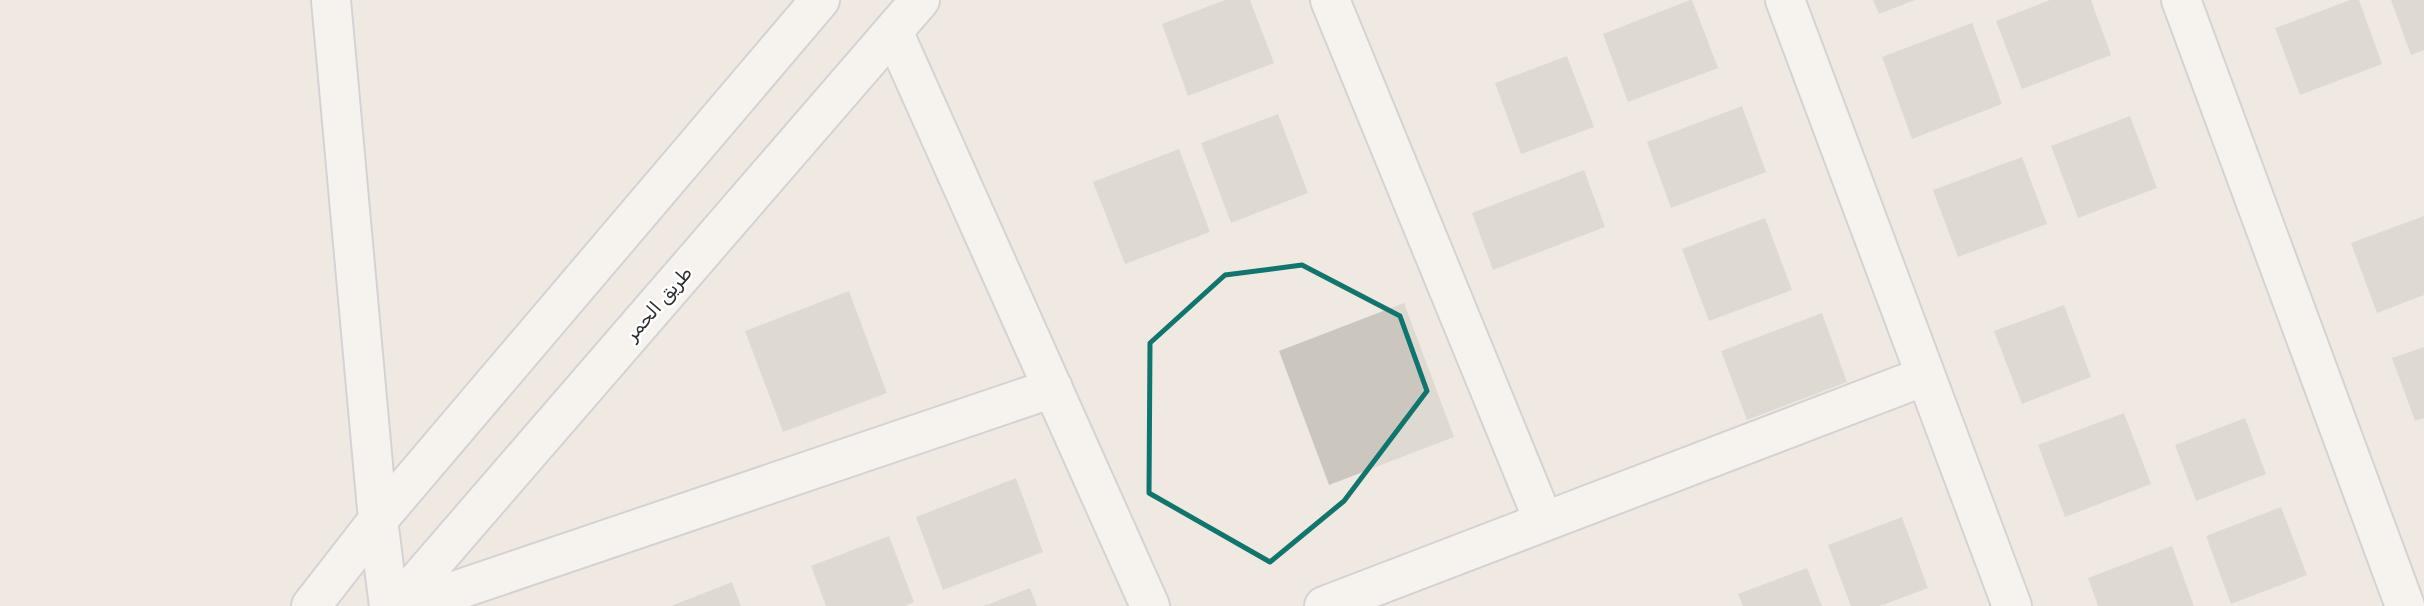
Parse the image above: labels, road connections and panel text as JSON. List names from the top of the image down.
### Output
{
  "streets": {
    "street": ["طريق الحمر"]
  }
}
